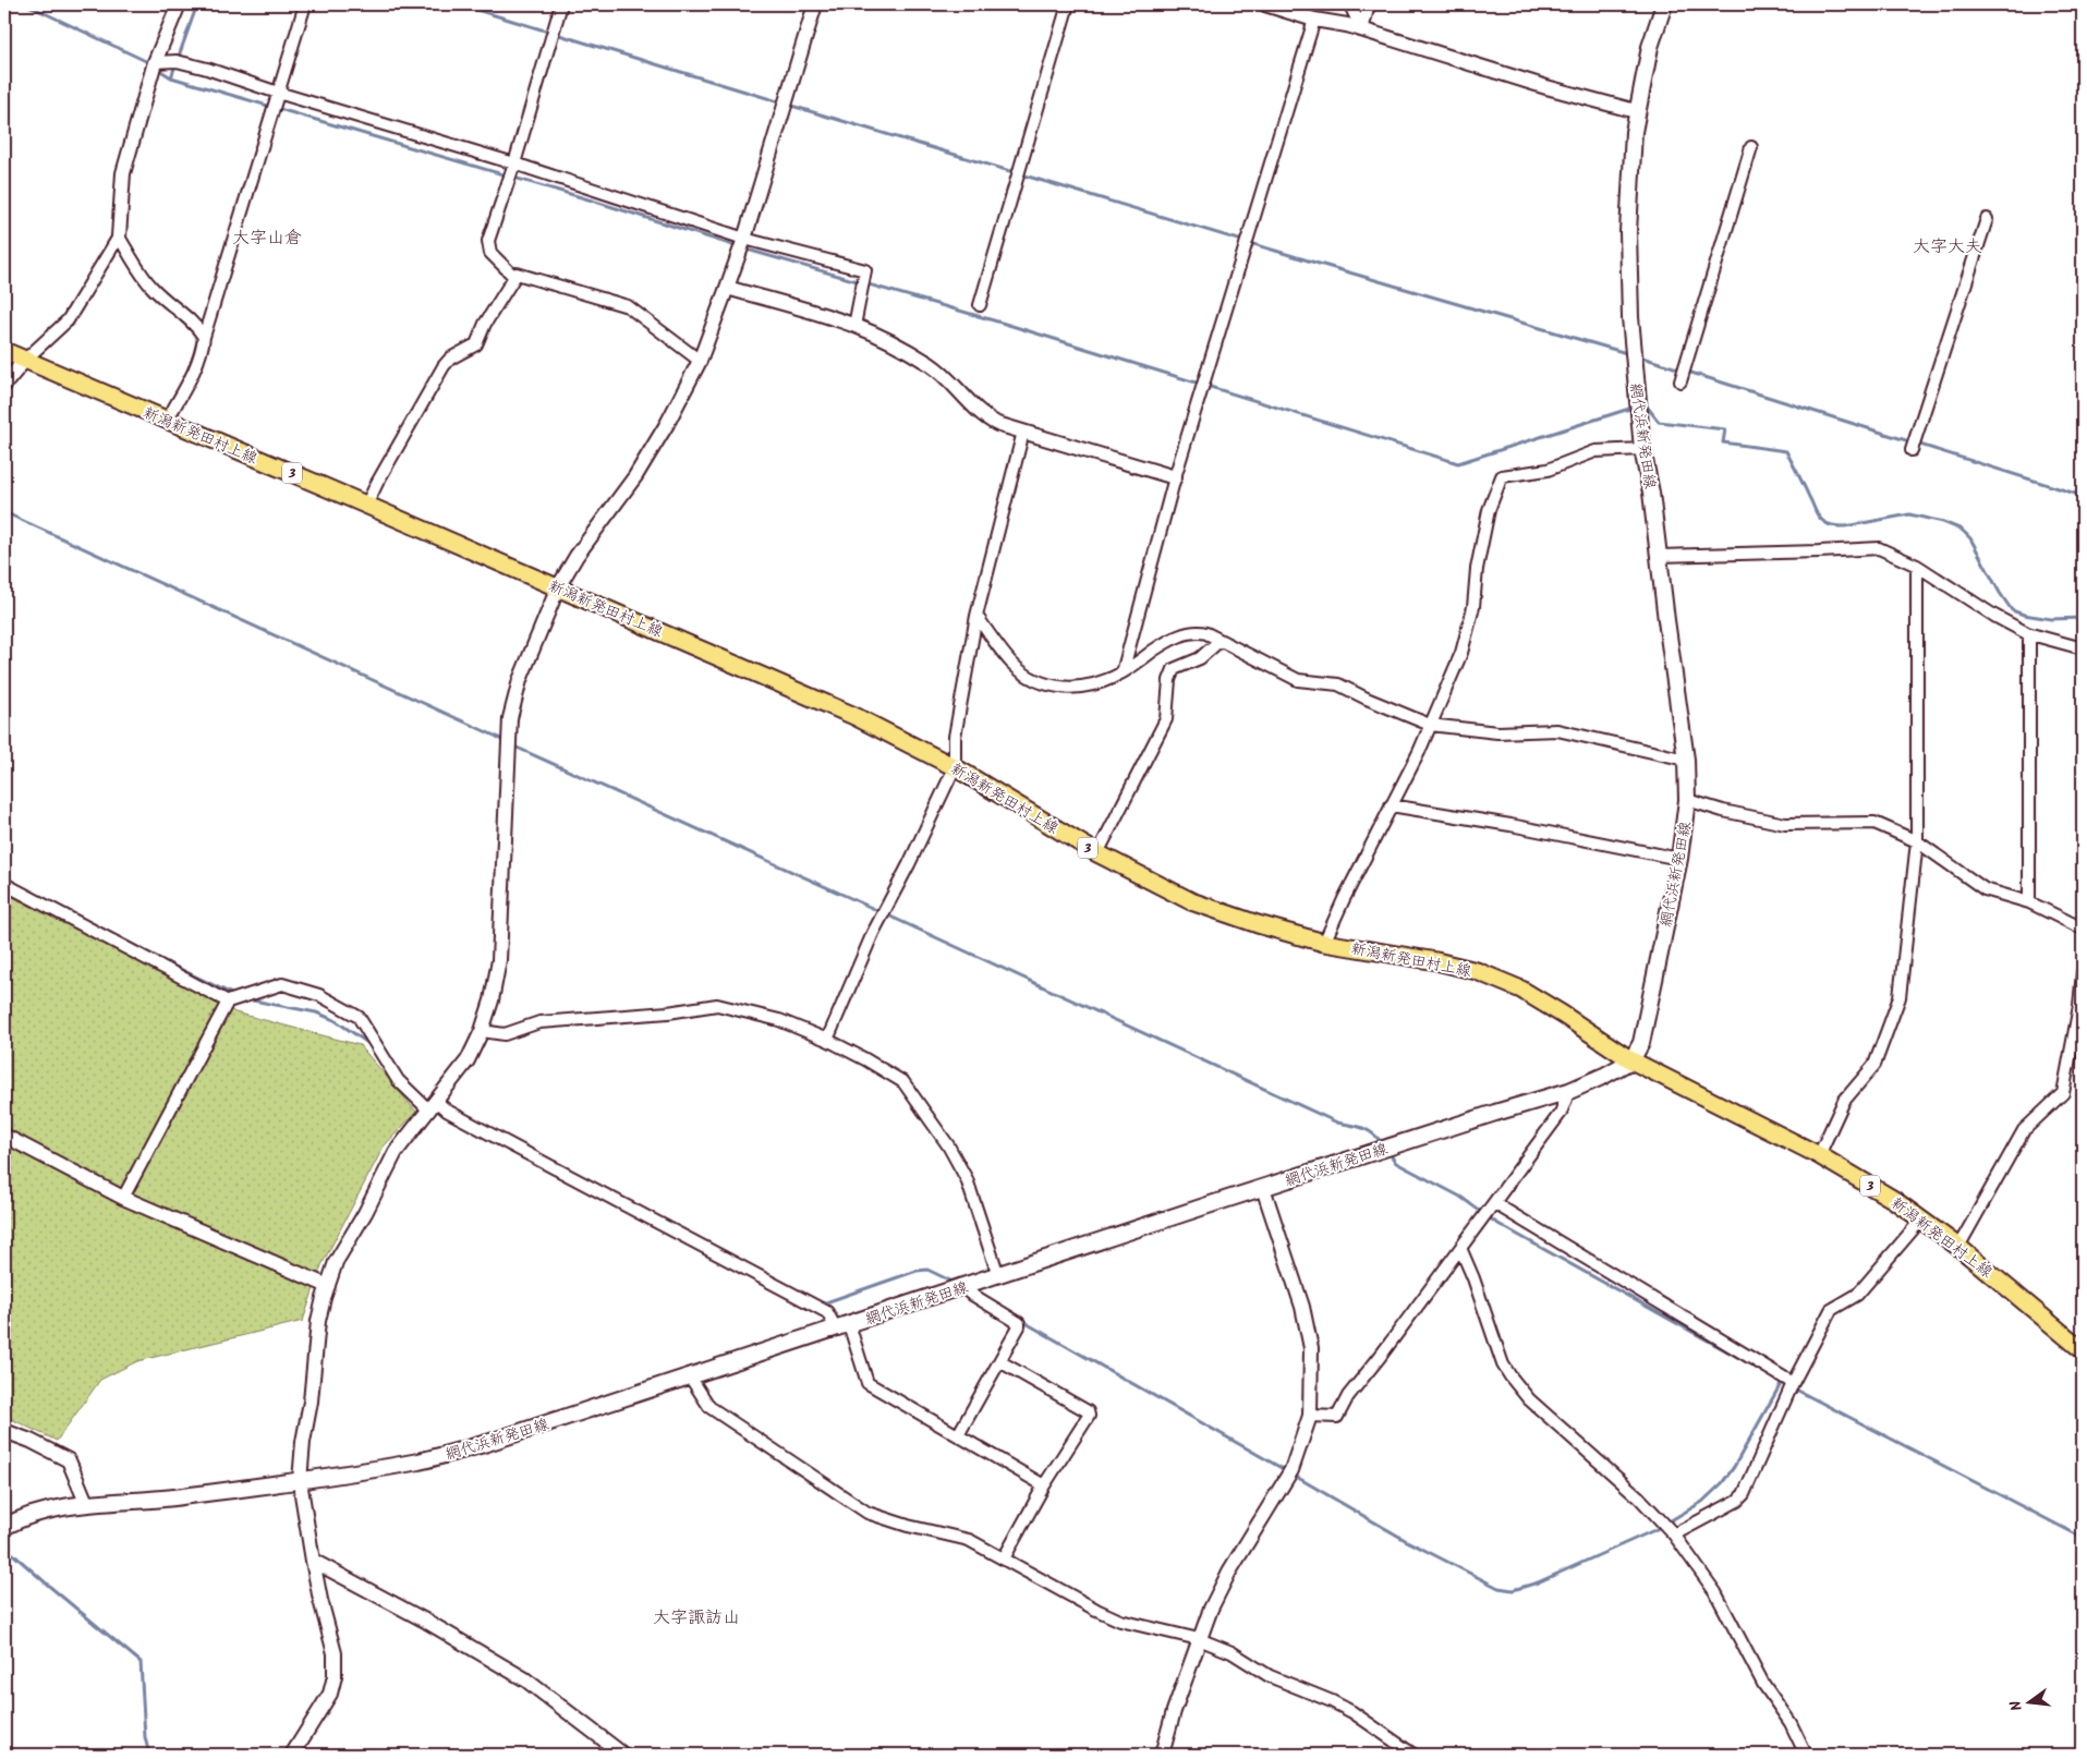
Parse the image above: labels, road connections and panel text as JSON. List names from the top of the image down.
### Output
{
  "streets": {
    "main road": ["新潟新発田村上線", "網代浜新発田線", "3"]
  },
  "crossings": [
    ["新潟新発田村上線", "網代浜新発田線"]
  ],
  "districts": ["大字山倉", "大字大夫", "大字諏訪山"],
  "north": "left"
}
